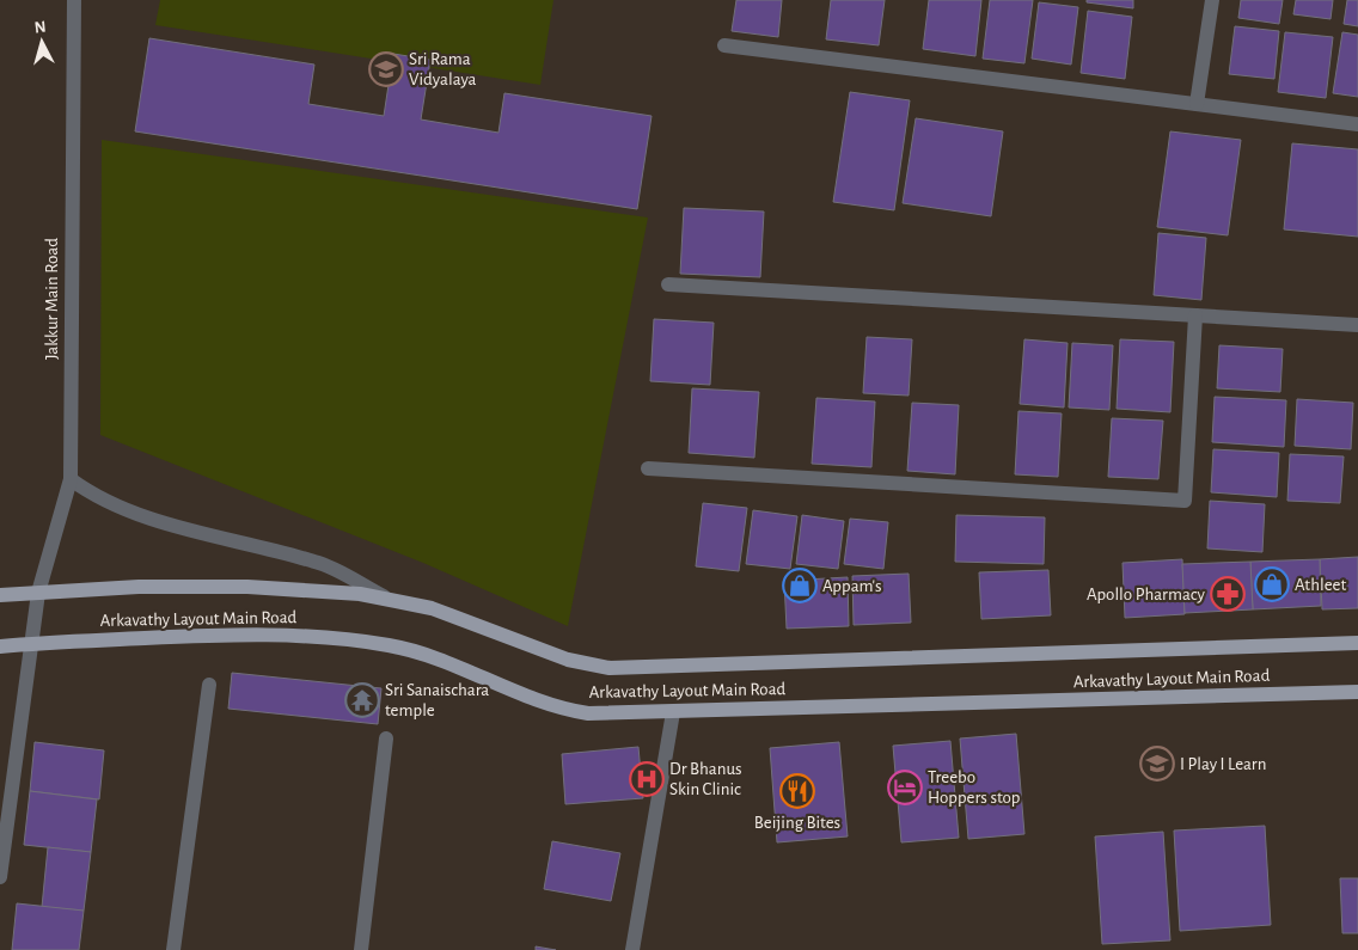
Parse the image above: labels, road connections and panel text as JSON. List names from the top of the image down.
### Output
{
  "streets": {
    "main road": ["Arkavathy Layout Main Road"],
    "street": ["Jakkur Main Road"]
  },
  "crossings": [
    ["Jakkur Main Road", "Arkavathy Layout Main Road"]
  ],
  "places": {
    "school or university": ["Sri Rama Vidyalaya", "I Play I Learn"],
    "shop": ["Athleet", "Appam's"],
    "pharmacy": ["Apollo Pharmacy"],
    "temple": ["Sri Sanaischara temple"],
    "hospital": ["Dr Bhanus Skin Clinic"],
    "hotel": ["Treebo Hoppers stop"],
    "restaurant": ["Beijing Bites"]
  },
  "north": "top"
}
